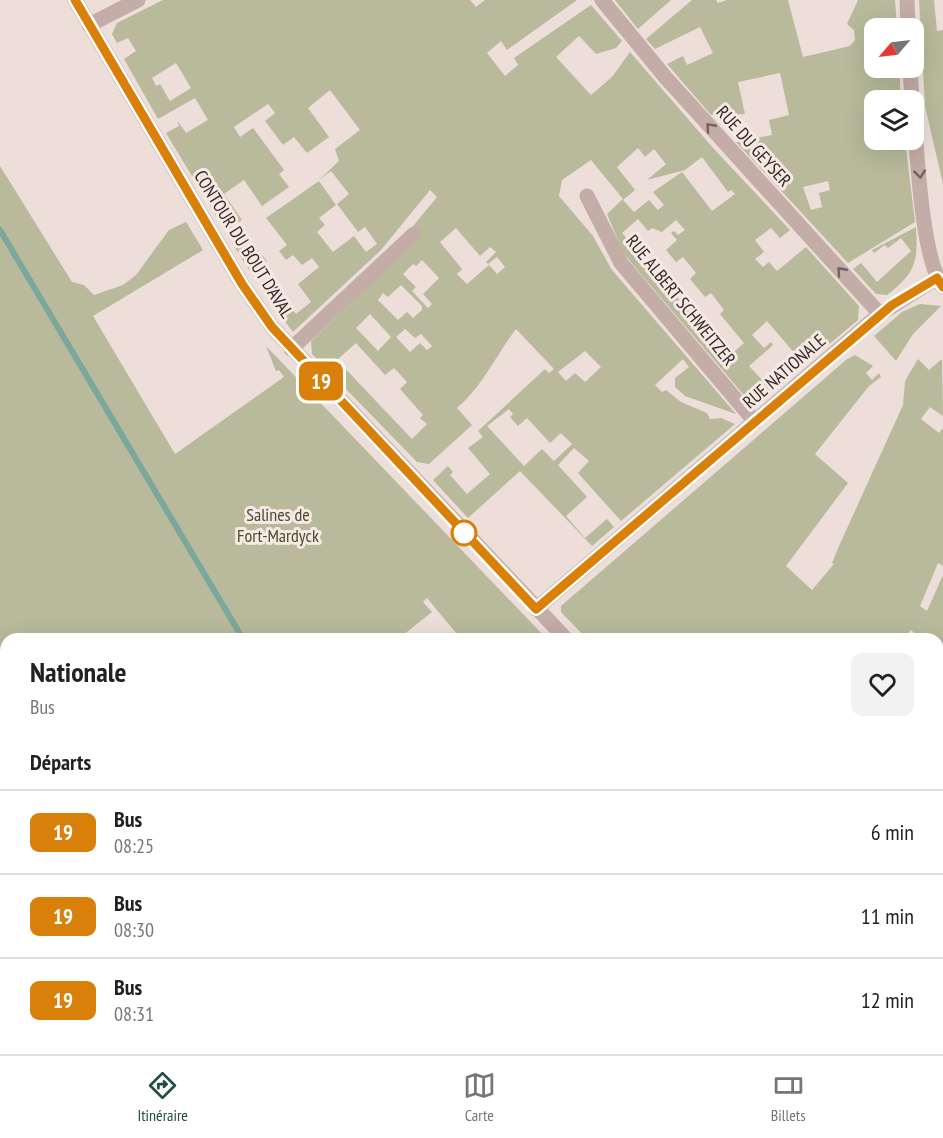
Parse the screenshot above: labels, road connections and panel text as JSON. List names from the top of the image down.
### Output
{
  "streets": {
    "street": [
      "RUE DU GEYSER",
      "CONTOUR DU BOUT D'AVAL",
      "RUE ALBERT SCHWEITZER",
      "RUE NATIONALE"
    ]
  },
  "crossings": [
    ["RUE DU GEYSER", "RUE NATIONALE"],
    ["CONTOUR DU BOUT D'AVAL", "RUE NATIONALE"],
    ["RUE ALBERT SCHWEITZER", "RUE NATIONALE"]
  ],
  "one_way": ["RUE DU GEYSER"],
  "parks": ["Salines de Fort-Mardyck"],
  "lines": ["bus line 19"],
  "north": "bottom left",
  "page": {
    "on_map": "19",
    "heading": [
      ["Nationale", "Bus"],
      "Départs"
    ],
    "list": [
      {
        "mark": "19",
        "name": "Bus",
        "note": "08:25",
        "value": "6 min"
      },
      {
        "mark": "19",
        "name": "Bus",
        "note": "08:30",
        "value": "11 min"
      },
      {
        "mark": "19",
        "name": "Bus",
        "note": "08:31",
        "value": "12 min"
      }
    ],
    "tabs": ["Itinéraire", "Carte", "Billets"]
  }
}
